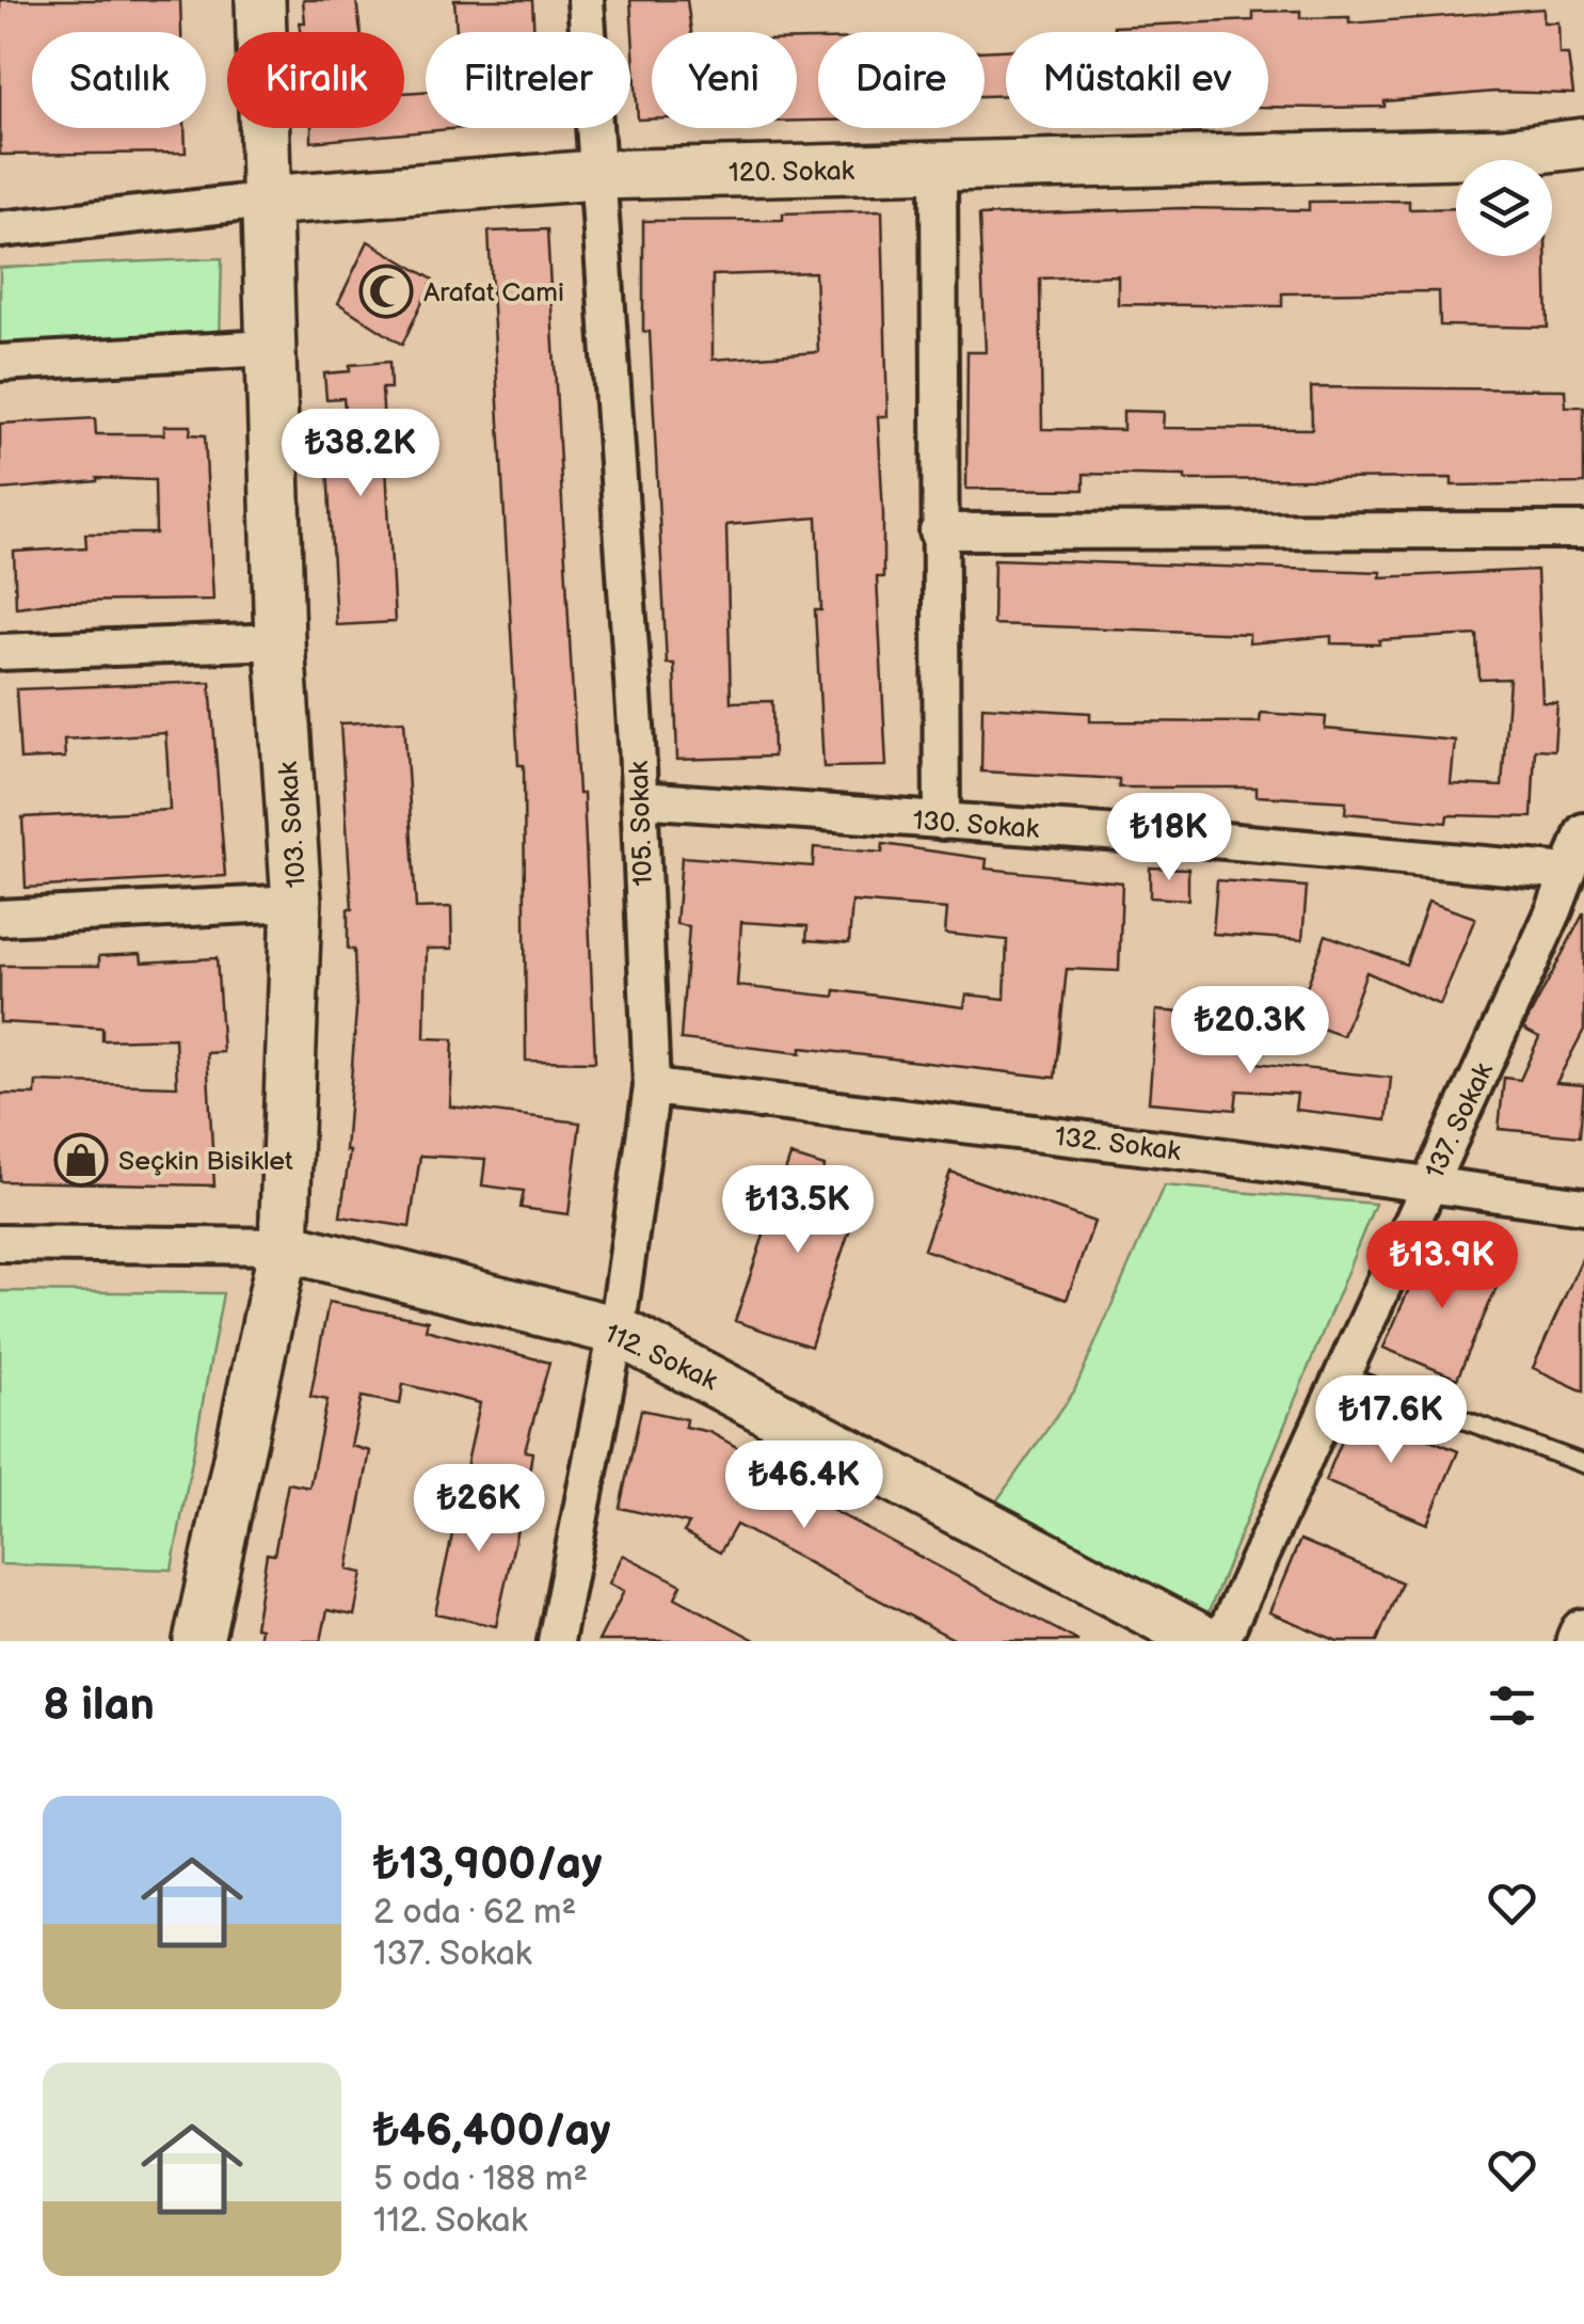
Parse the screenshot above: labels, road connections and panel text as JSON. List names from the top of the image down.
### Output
{
  "streets": {
    "street": [
      "120. Sokak",
      "105. Sokak",
      "130. Sokak",
      "103. Sokak",
      "137. Sokak",
      "132. Sokak",
      "112. Sokak"
    ]
  },
  "crossings": [
    ["120. Sokak", "105. Sokak"],
    ["120. Sokak", "103. Sokak"],
    ["105. Sokak", "130. Sokak"],
    ["105. Sokak", "132. Sokak"],
    ["105. Sokak", "112. Sokak"],
    ["130. Sokak", "137. Sokak"],
    ["103. Sokak", "112. Sokak"],
    ["137. Sokak", "132. Sokak"]
  ],
  "places": {
    "mosque": ["Arafat Cami"],
    "shop": ["Seçkin Bisiklet"]
  },
  "page": {
    "chip": [
      "Satılık",
      "Kiralık",
      "Filtreler",
      "Yeni",
      "Daire",
      "Müstakil ev"
    ],
    "price": [
      "₺38.2K",
      "₺18K",
      "₺20.3K",
      "₺13.5K",
      "₺13.9K",
      "₺17.6K",
      "₺46.4K",
      "₺26K"
    ],
    "heading": "8 ilan",
    "list": [
      {
        "name": "₺13,900/ay",
        "note": "2 oda · 62 m² · 137. Sokak"
      },
      {
        "name": "₺46,400/ay",
        "note": "5 oda · 188 m² · 112. Sokak"
      }
    ]
  }
}
